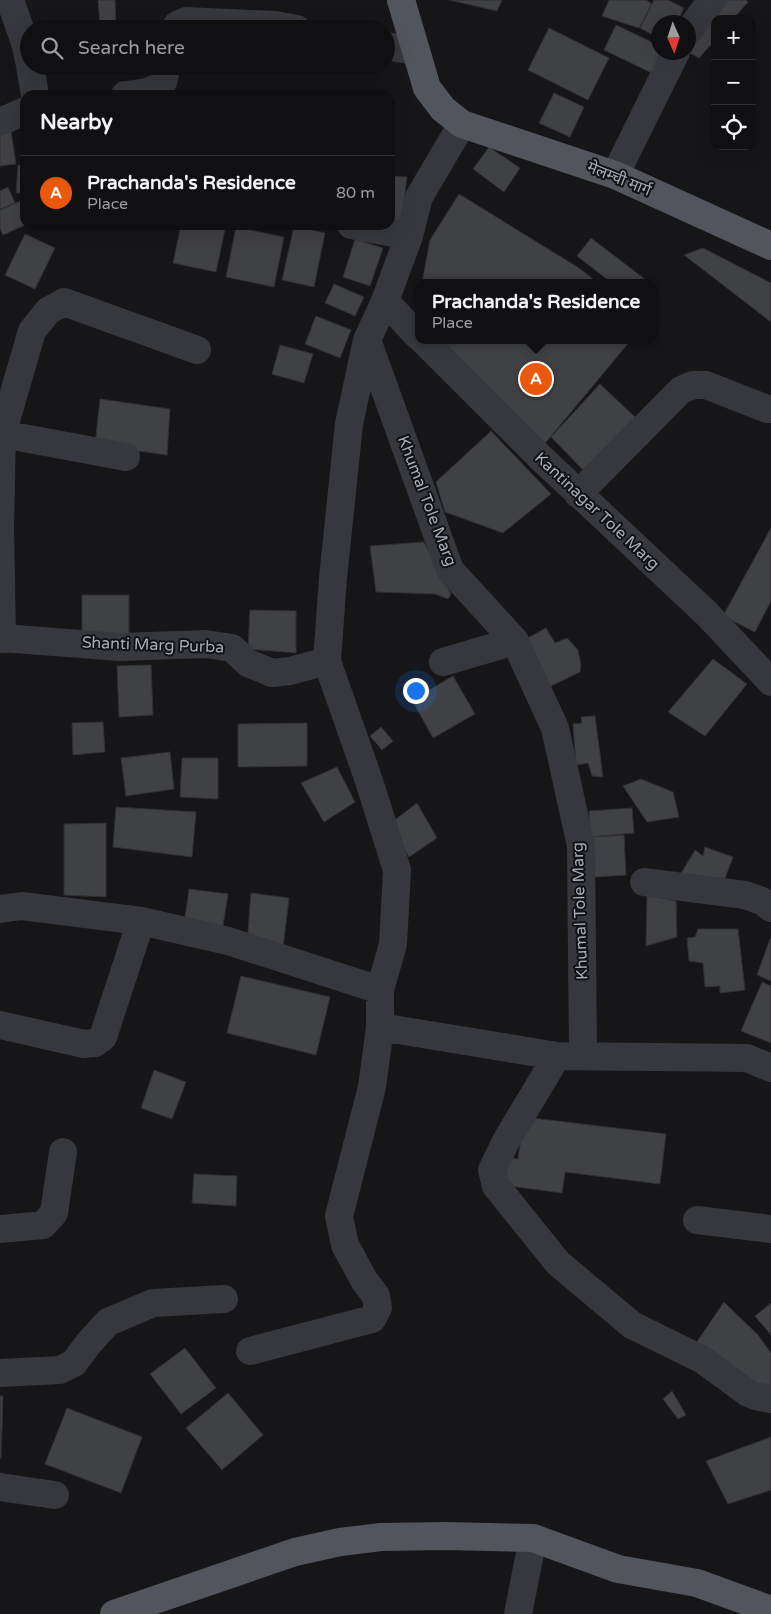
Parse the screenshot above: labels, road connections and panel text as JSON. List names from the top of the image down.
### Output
{
  "streets": {
    "main road": ["मेलम्ची मार्ग"],
    "street": ["Khumal Tole Marg", "Kantinagar Tole Marg", "Shanti Marg Purba"]
  },
  "north": "bottom",
  "page": {
    "map_buttons": ["+", "−"],
    "search": "Search here",
    "heading": "Nearby",
    "list": [
      {
        "mark": "A",
        "name": "Prachanda's Residence",
        "note": "Place",
        "value": "80 m"
      }
    ],
    "popup": ["Prachanda's Residence", "Place"],
    "pins": "A"
  }
}
